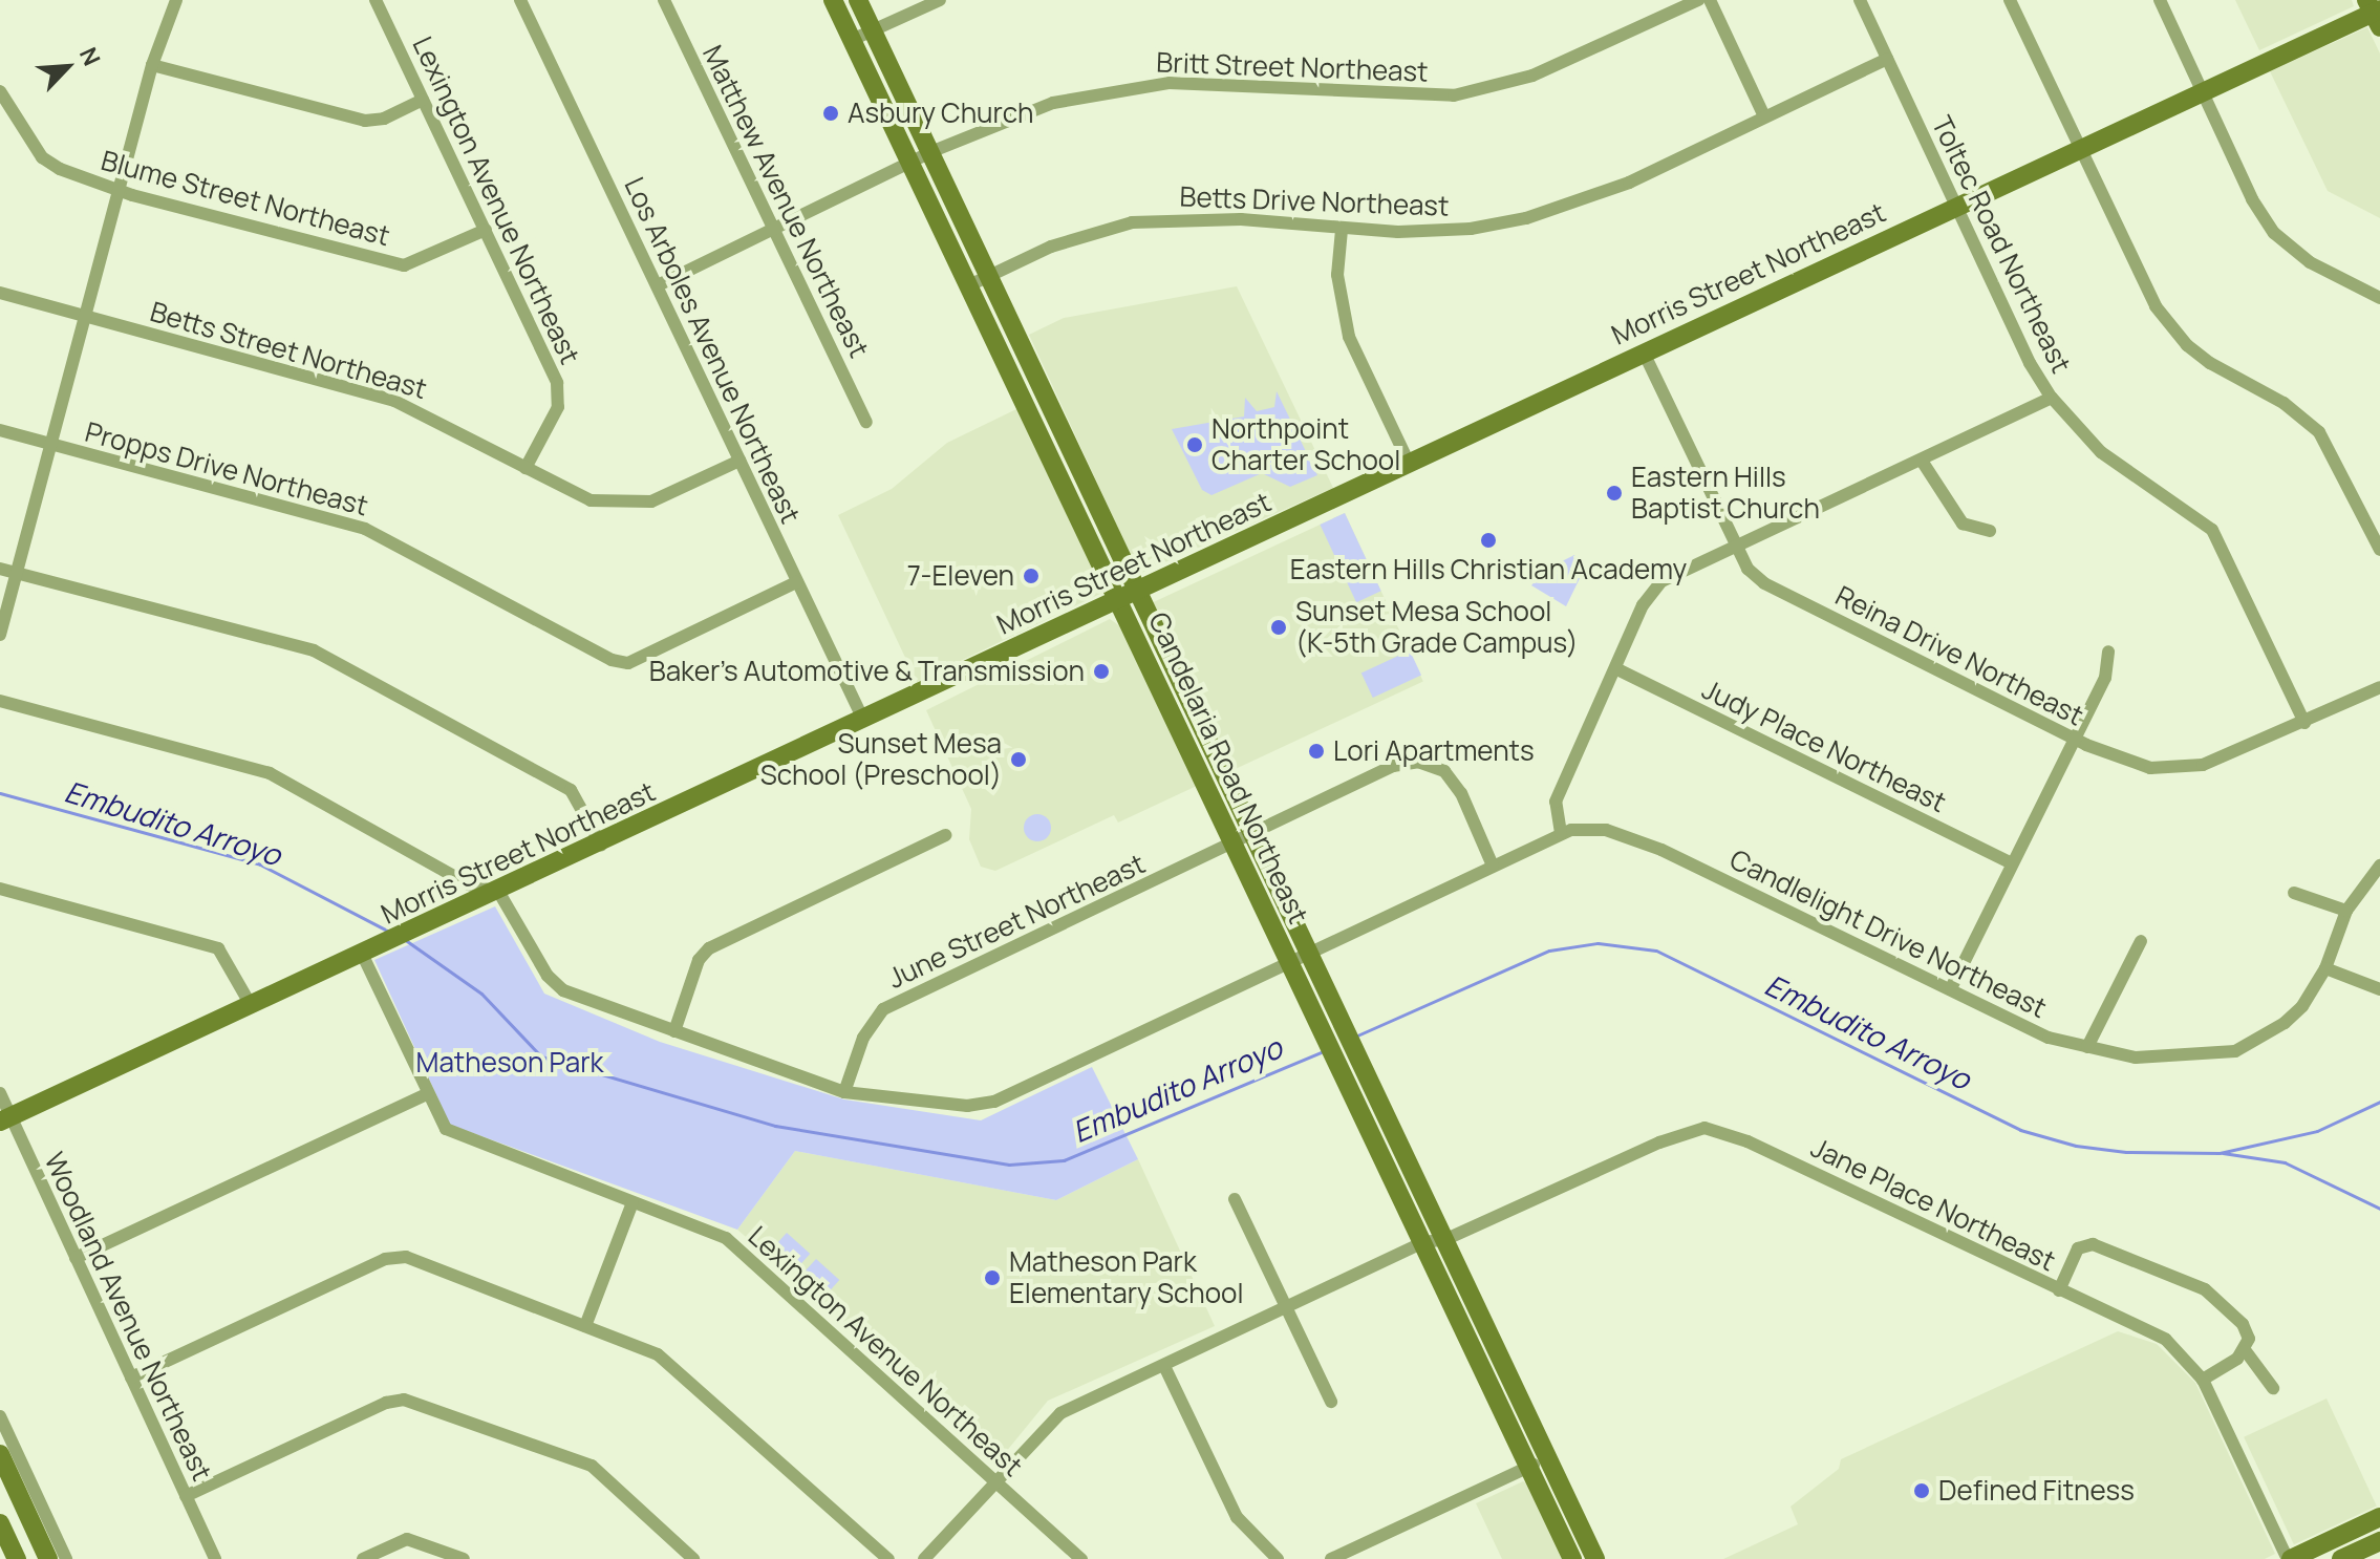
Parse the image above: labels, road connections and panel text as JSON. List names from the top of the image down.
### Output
{
  "streets": {
    "main road": ["Morris Street Northeast", "Candelaria Road Northeast"],
    "street": [
      "Britt Street Northeast",
      "Blume Street Northeast",
      "Lexington Avenue Northeast",
      "Matthew Avenue Northeast",
      "Betts Drive Northeast",
      "Toltec Road Northeast",
      "Betts Street Northeast",
      "Los Arboles Avenue Northeast",
      "Propps Drive Northeast",
      "Reina Drive Northeast",
      "Judy Place Northeast",
      "June Street Northeast",
      "Candlelight Drive Northeast",
      "Jane Place Northeast",
      "Woodland Avenue Northeast"
    ]
  },
  "crossings": [
    ["Britt Street Northeast", "Matthew Avenue Northeast"],
    ["Britt Street Northeast", "Los Arboles Avenue Northeast"],
    ["Britt Street Northeast", "Candelaria Road Northeast"],
    ["Blume Street Northeast", "Lexington Avenue Northeast"],
    ["Lexington Avenue Northeast", "Morris Street Northeast"],
    ["Lexington Avenue Northeast", "Betts Street Northeast"],
    ["Lexington Avenue Northeast", "Jane Place Northeast"],
    ["Betts Drive Northeast", "Toltec Road Northeast"],
    ["Betts Drive Northeast", "Candelaria Road Northeast"],
    ["Toltec Road Northeast", "Morris Street Northeast"],
    ["Toltec Road Northeast", "Reina Drive Northeast"],
    ["Morris Street Northeast", "Los Arboles Avenue Northeast"],
    ["Morris Street Northeast", "Reina Drive Northeast"],
    ["Morris Street Northeast", "Candelaria Road Northeast"],
    ["Morris Street Northeast", "Woodland Avenue Northeast"],
    ["Betts Street Northeast", "Los Arboles Avenue Northeast"],
    ["Los Arboles Avenue Northeast", "Propps Drive Northeast"],
    ["Candelaria Road Northeast", "June Street Northeast"],
    ["Candelaria Road Northeast", "Candlelight Drive Northeast"],
    ["Candelaria Road Northeast", "Jane Place Northeast"],
    ["June Street Northeast", "Candlelight Drive Northeast"]
  ],
  "water": ["Embudito Arroyo"],
  "parks": ["Matheson Park"],
  "places": [
    "Asbury Church",
    "Northpoint Charter School",
    "Eastern Hills Baptist Church",
    "Eastern Hills Christian Academy",
    "7-Eleven",
    "Sunset Mesa School (K-5th Grade Campus)",
    "Baker's Automotive & Transmission",
    "Lori Apartments",
    "Sunset Mesa School (Preschool)",
    "Matheson Park Elementary School",
    "Defined Fitness"
  ],
  "north": "top right"
}
